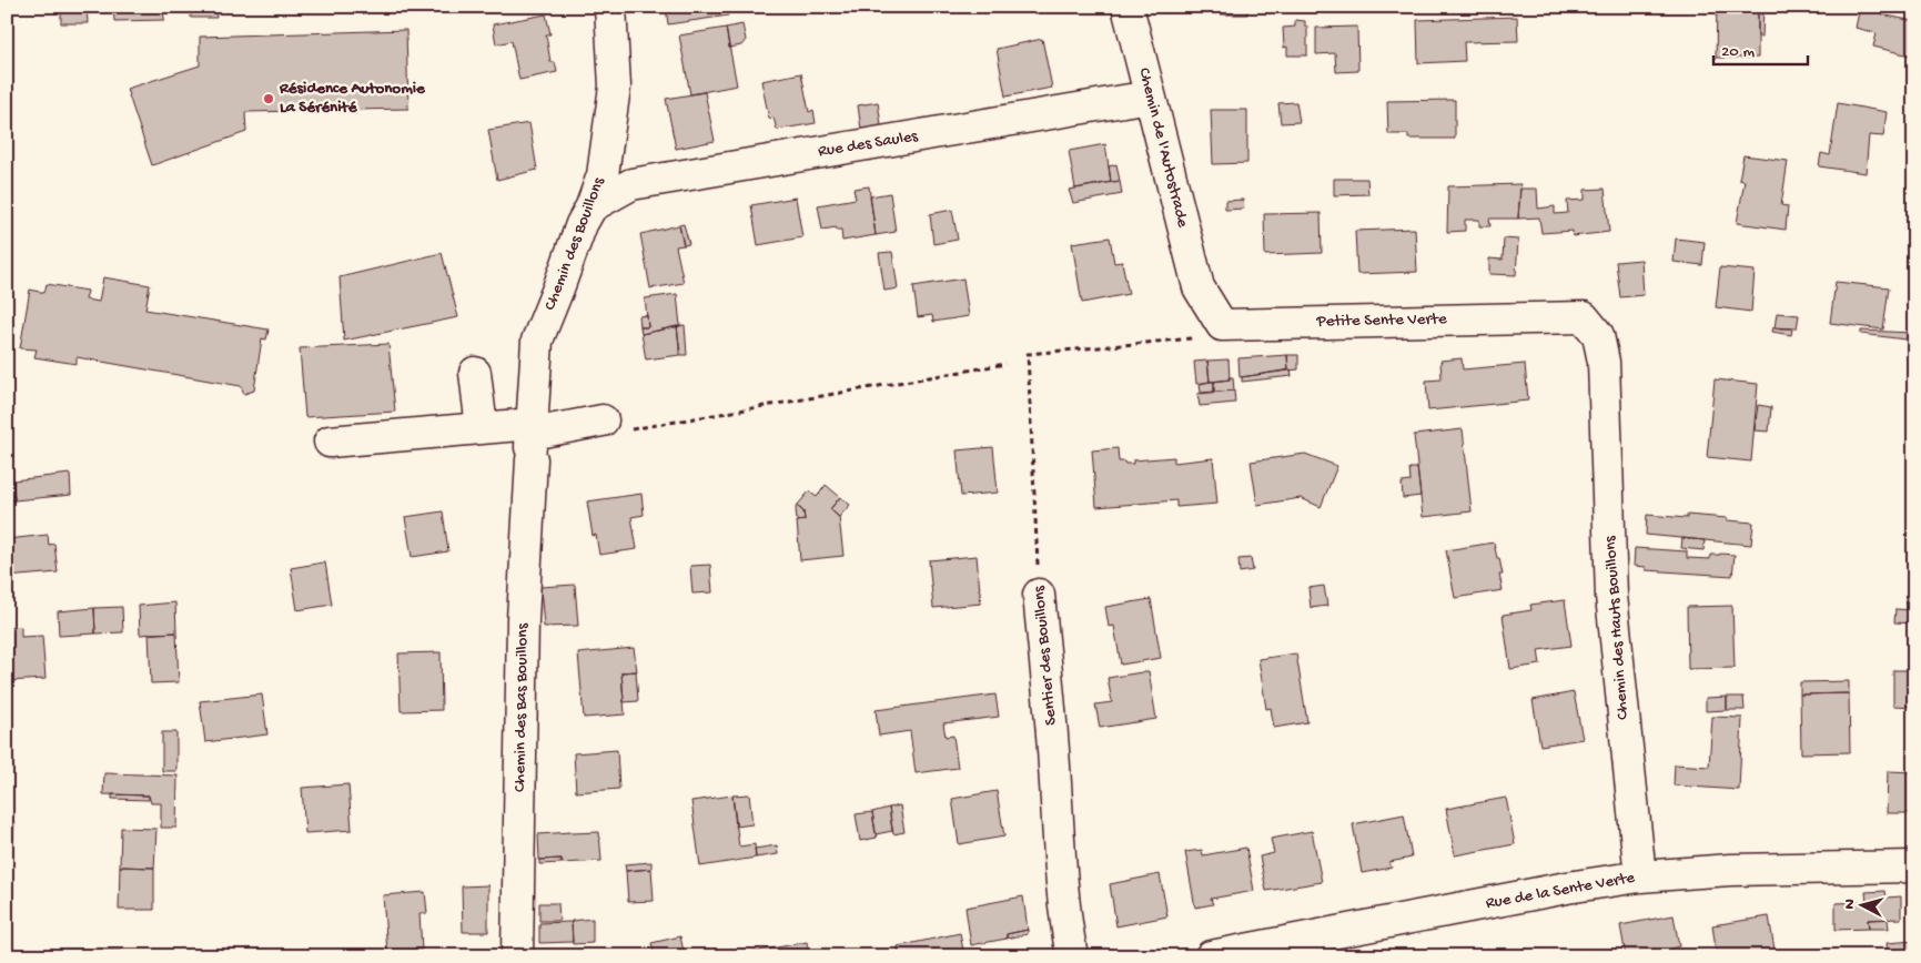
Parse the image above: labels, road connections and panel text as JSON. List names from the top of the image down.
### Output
{
  "streets": {
    "street": [
      "Rue des Saules",
      "Chemin de l'Autostrade",
      "Chemin des Bouillons",
      "Petite Sente Verte",
      "Chemin des Hauts Bouillons",
      "Sentier des Bouillons",
      "Chemin des Bas Bouillons",
      "Rue de la Sente Verte"
    ]
  },
  "crossings": [
    ["Rue des Saules", "Chemin de l'Autostrade"],
    ["Rue des Saules", "Chemin des Bouillons"],
    ["Chemin de l'Autostrade", "Petite Sente Verte"],
    ["Chemin de l'Autostrade", "Sentier des Bouillons"],
    ["Chemin des Bouillons", "Chemin des Bas Bouillons"],
    ["Petite Sente Verte", "Chemin des Hauts Bouillons"],
    ["Petite Sente Verte", "Sentier des Bouillons"],
    ["Chemin des Hauts Bouillons", "Rue de la Sente Verte"]
  ],
  "places": ["Résidence Autonomie La Sérénité"],
  "scale_bar": "20 m",
  "north": "left"
}
